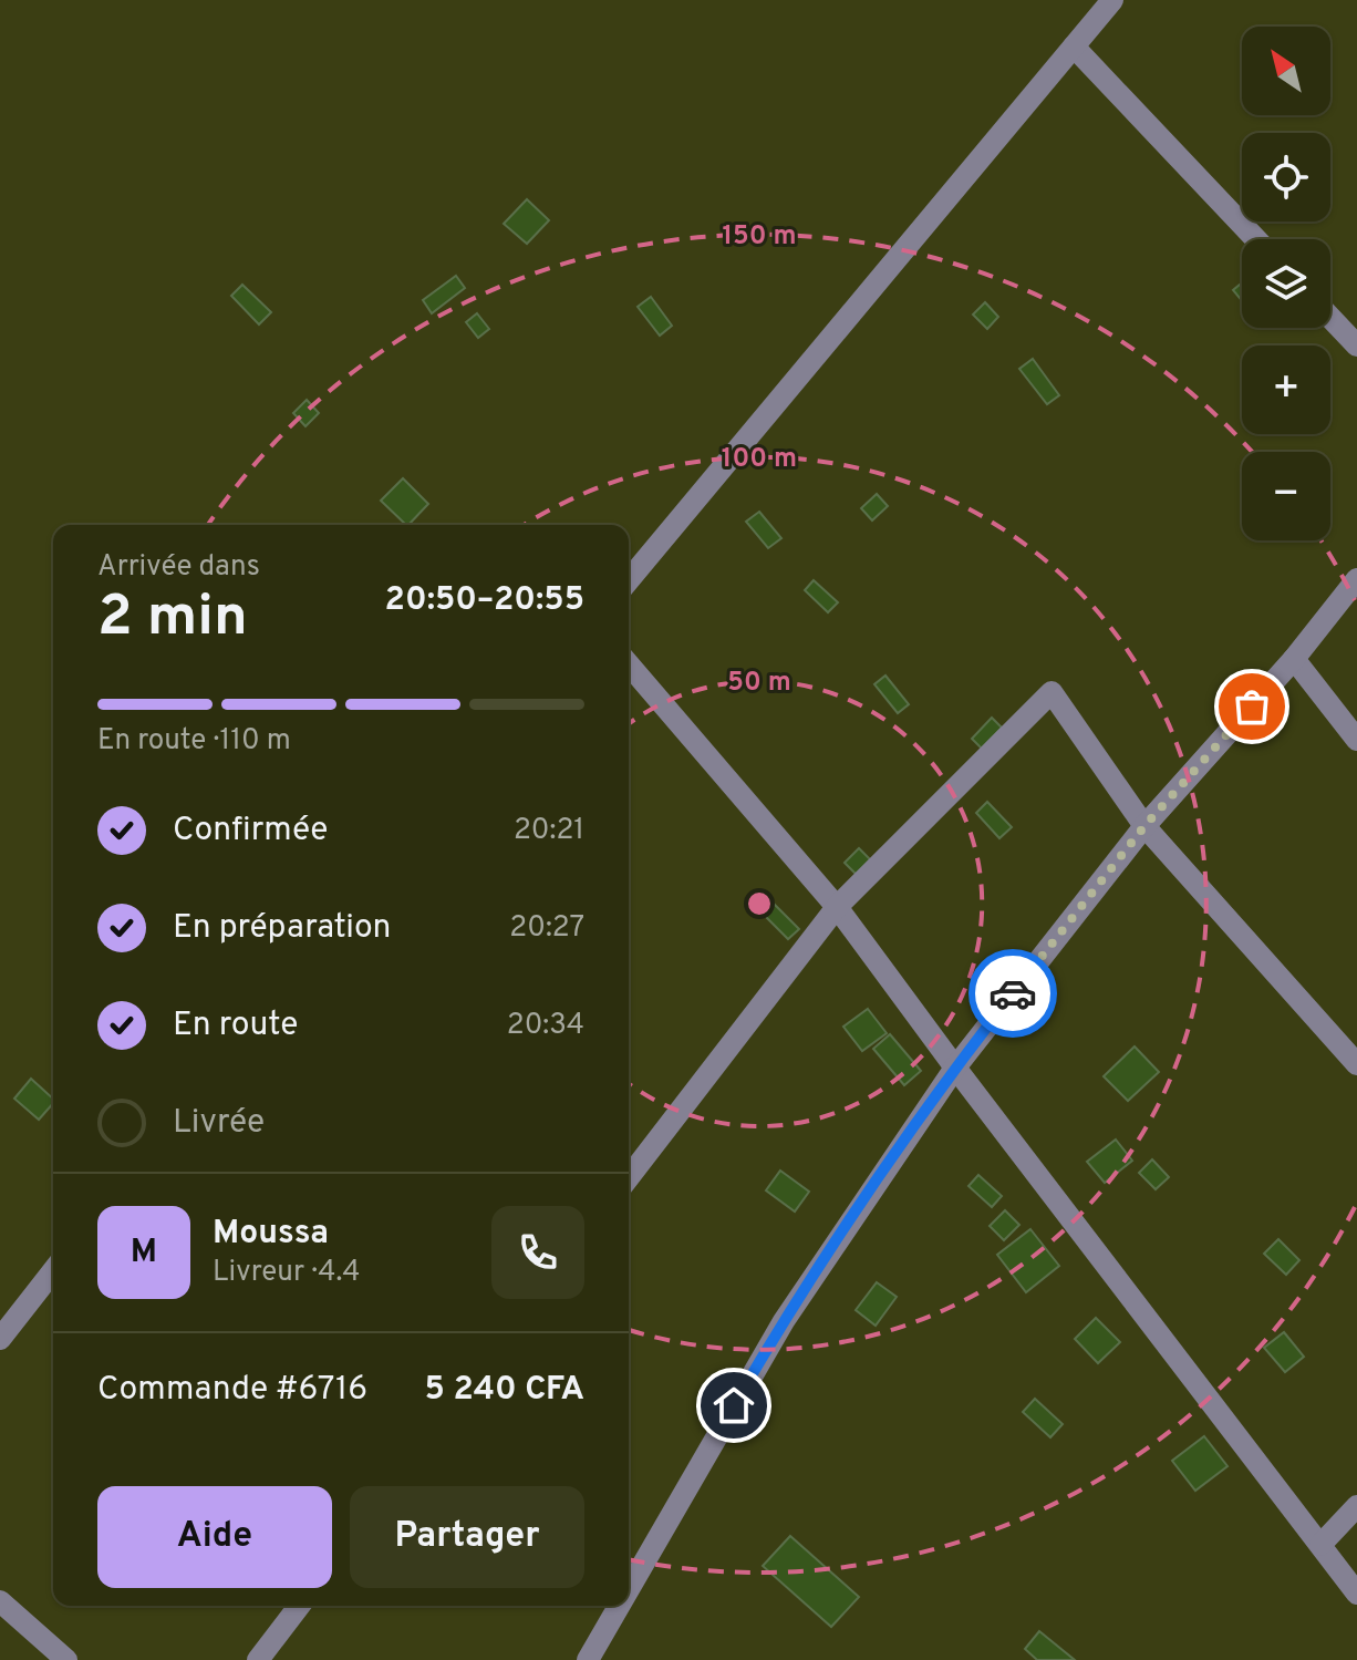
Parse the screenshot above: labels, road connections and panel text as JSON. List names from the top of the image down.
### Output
{
  "north": "top left",
  "page": {
    "map_buttons": ["+", "−"],
    "heading": ["2 min", "Arrivée dans", "20:50–20:55"],
    "panel": [
      "Moussa",
      "Livreur · 4.4",
      "Commande #6716",
      "5 240 CFA"
    ],
    "bar": "En route · 110 m",
    "list": [
      ["Confirmée", "20:21"],
      ["En préparation", "20:27"],
      ["En route", "20:34"],
      "Livrée"
    ],
    "round": "M",
    "buttons": ["Aide", "Partager"]
  },
  "rings": ["150 m", "100 m", "50 m"]
}
